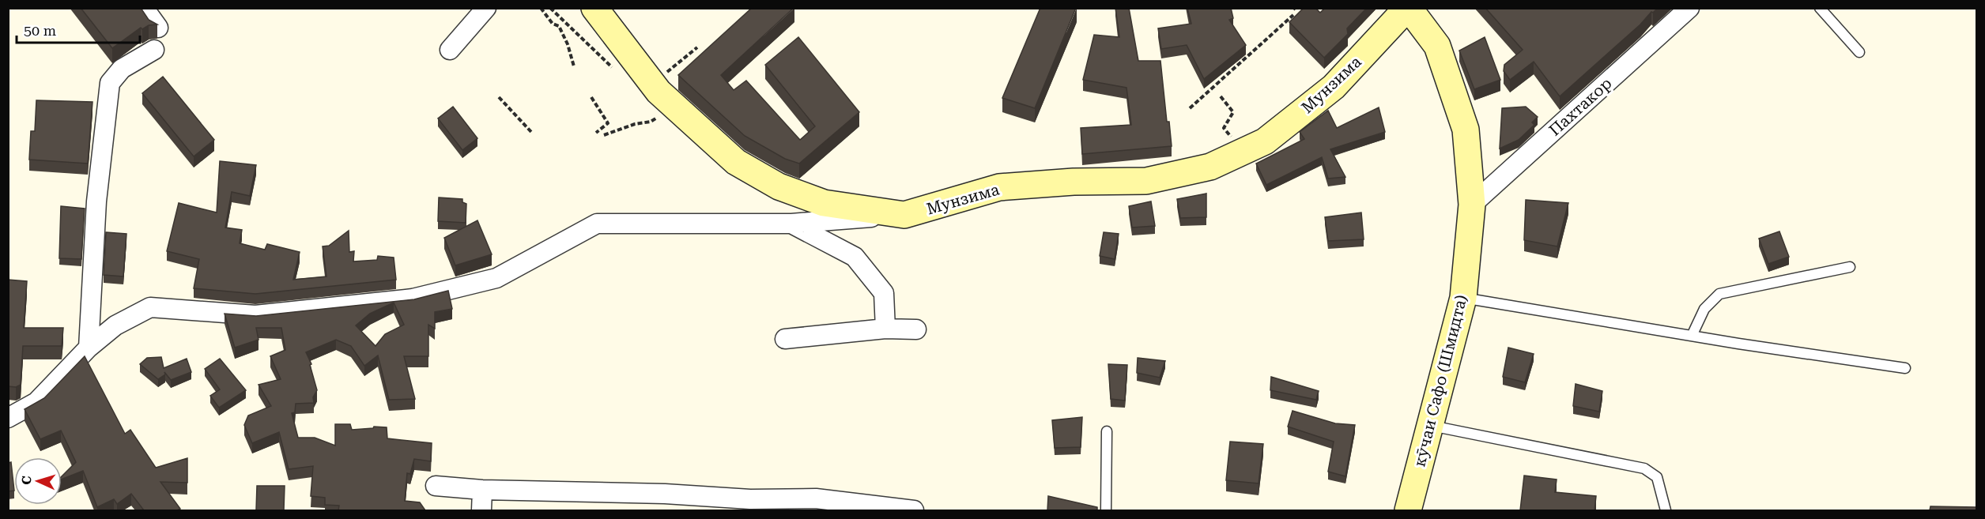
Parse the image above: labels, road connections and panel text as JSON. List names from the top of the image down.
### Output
{
  "streets": {
    "street": ["Мунзима", "Пахтакор", "кӯчаи Сафо (Шмидта)"]
  },
  "crossings": [
    ["Мунзима", "кӯчаи Сафо (Шмидта)"],
    ["Пахтакор", "кӯчаи Сафо (Шмидта)"]
  ],
  "scale_bar": "50 m",
  "north": "left"
}
